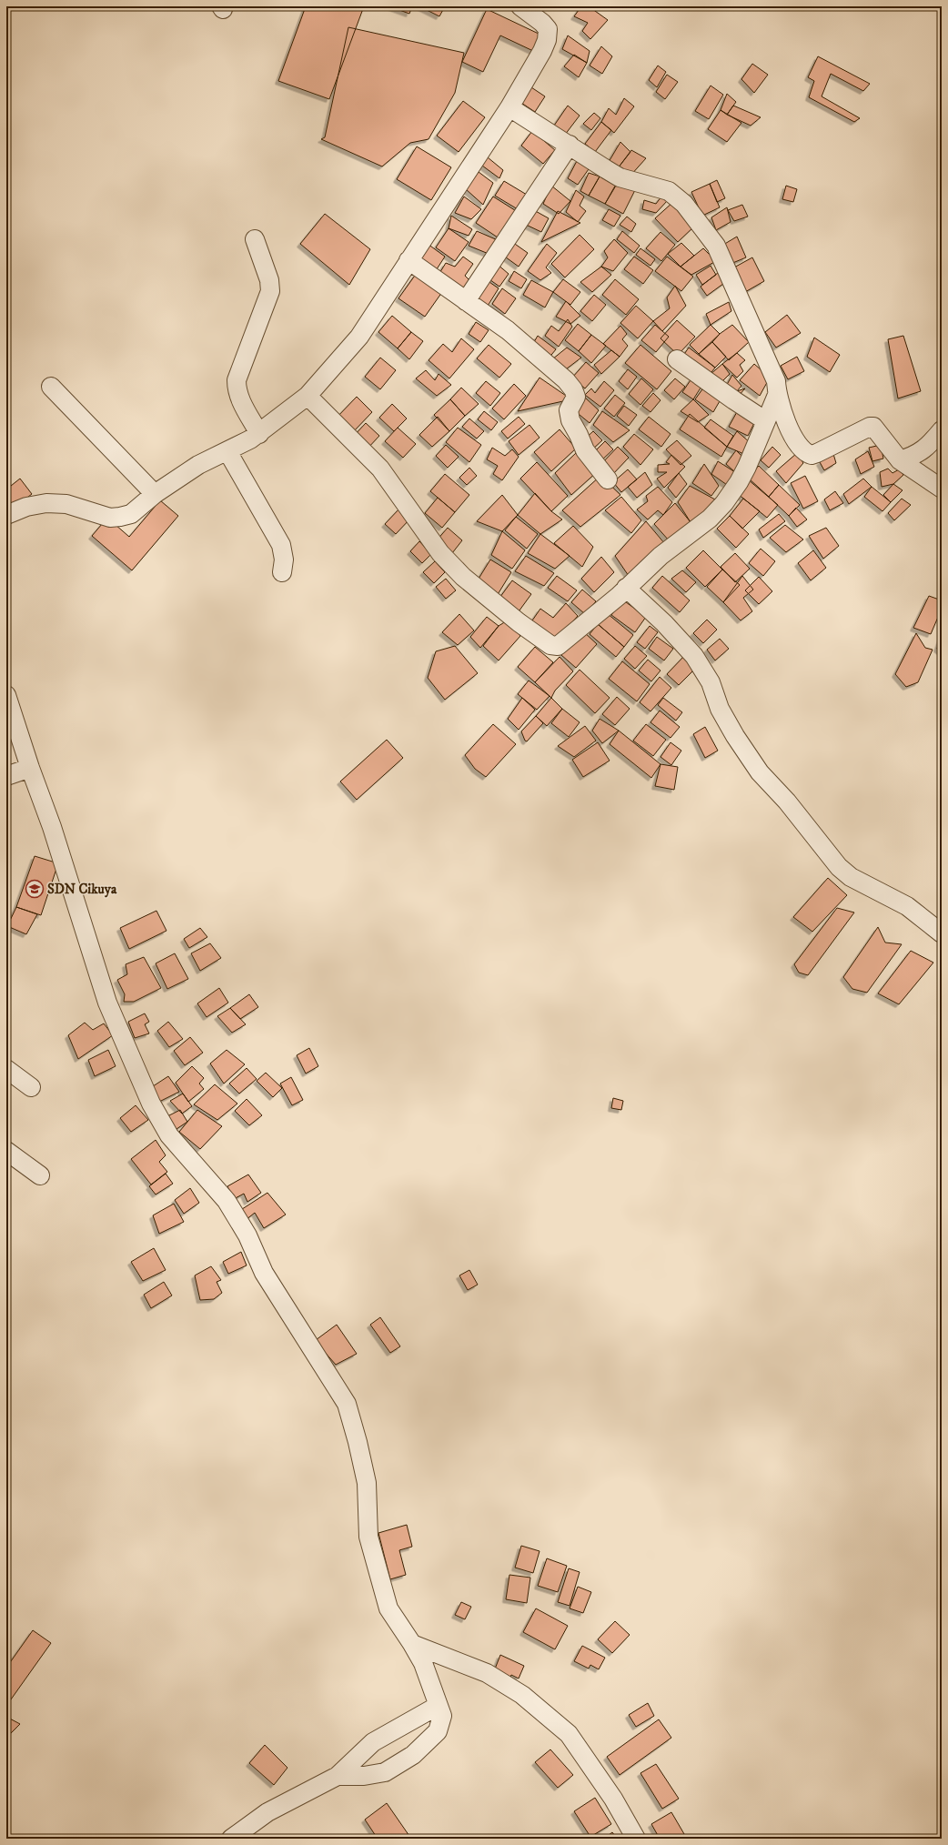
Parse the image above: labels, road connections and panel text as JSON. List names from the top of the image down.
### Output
{
  "places": {
    "school or university": ["SDN Cikuya"]
  }
}
